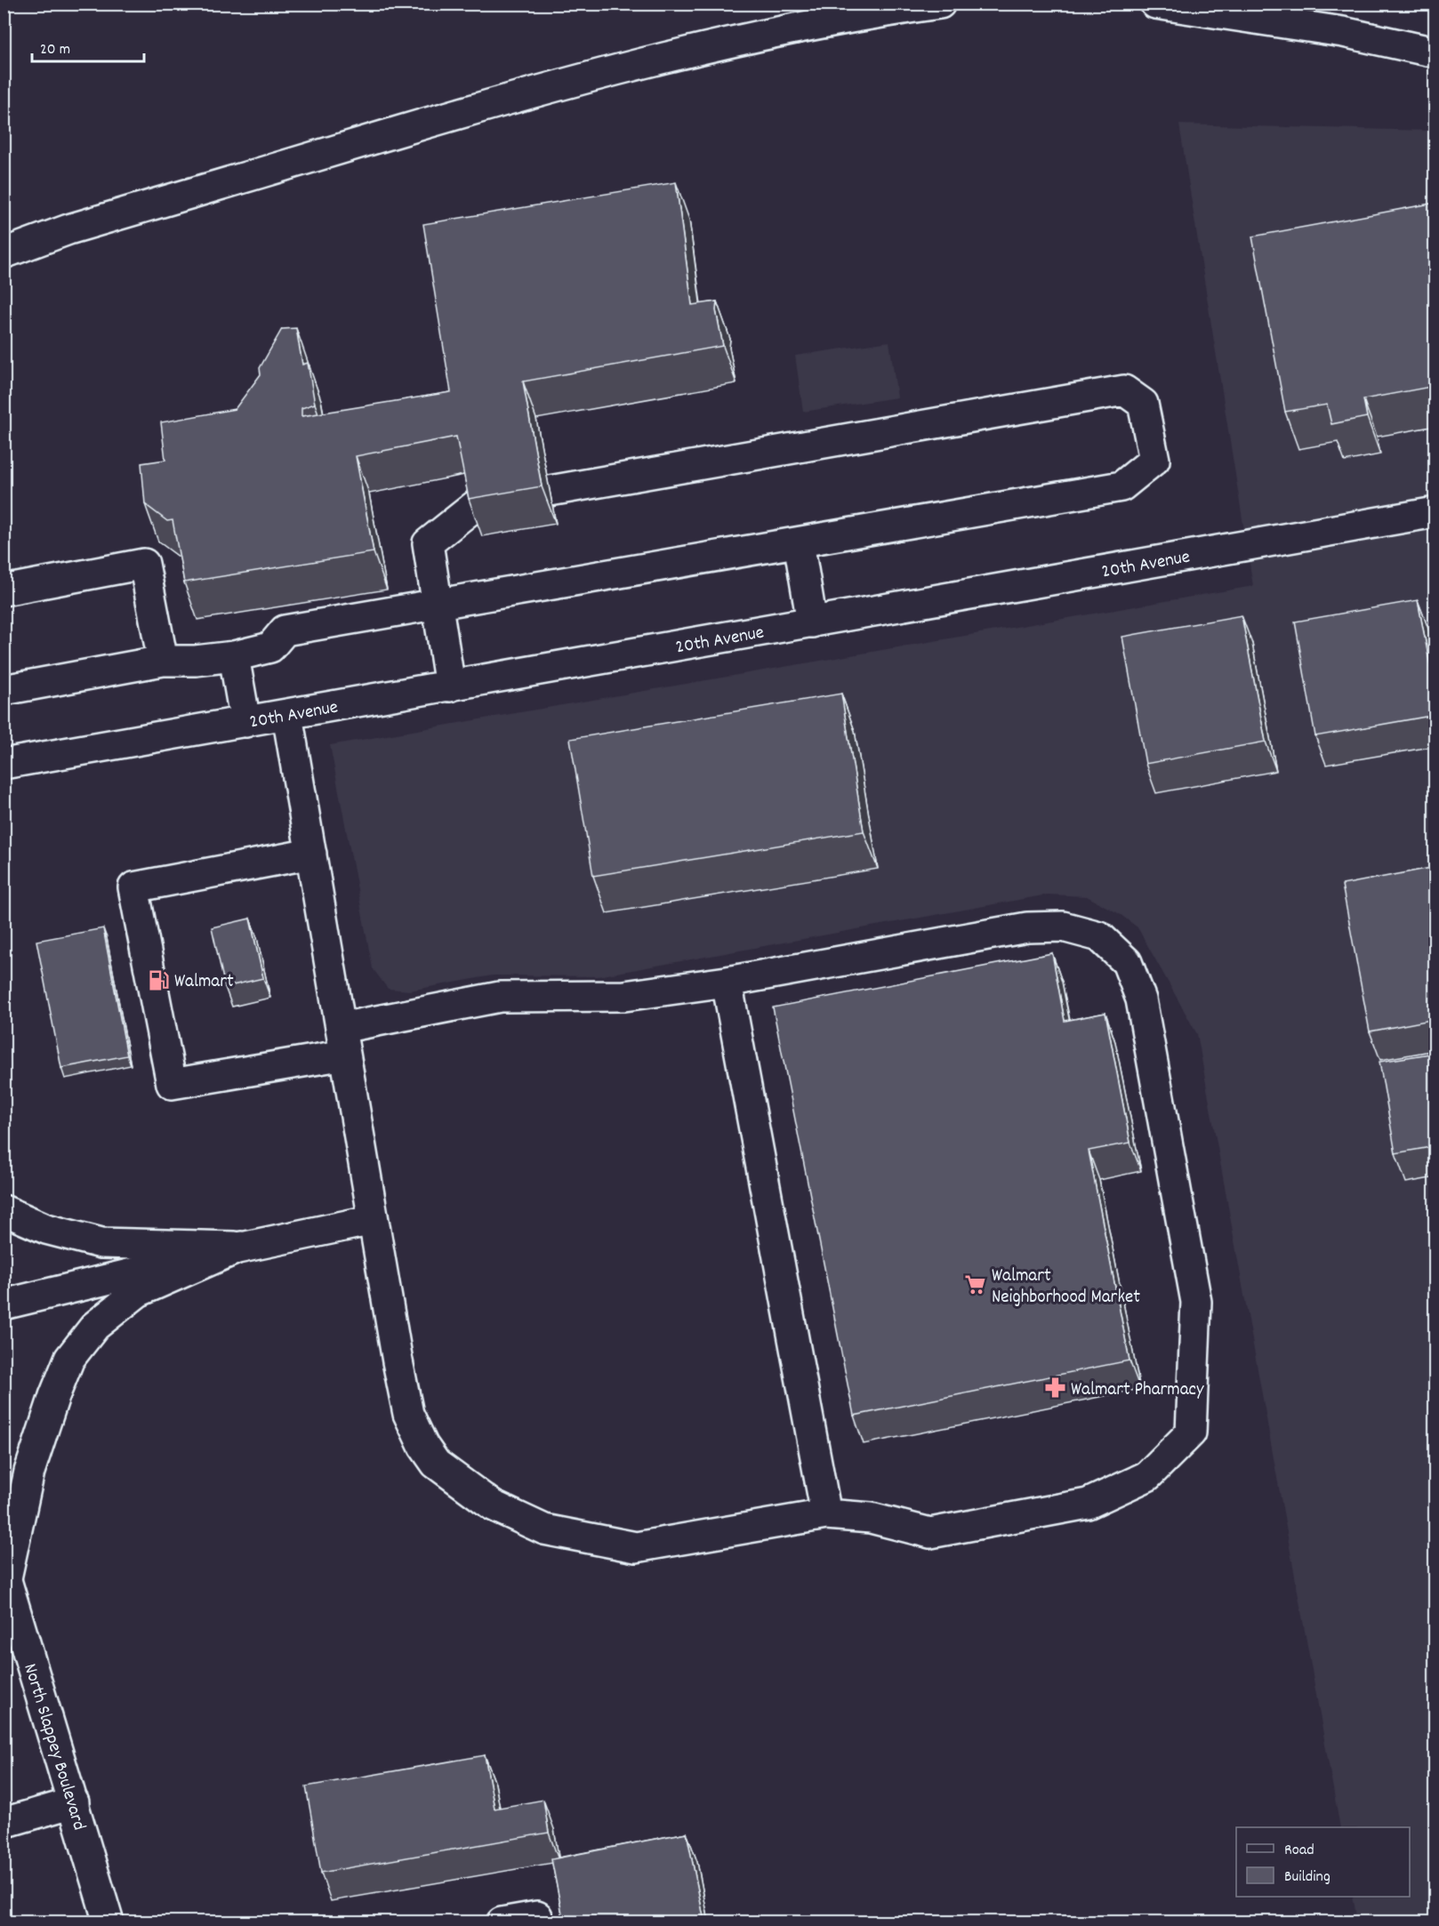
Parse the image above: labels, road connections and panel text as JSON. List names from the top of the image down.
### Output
{
  "streets": {
    "main road": ["20th Avenue", "North Slappey Boulevard"]
  },
  "places": {
    "fuel station": ["Walmart"],
    "supermarket": ["Walmart Neighborhood Market"],
    "pharmacy": ["Walmart Pharmacy"]
  },
  "legend": ["Road", "Building"],
  "scale_bar": "20 m"
}
